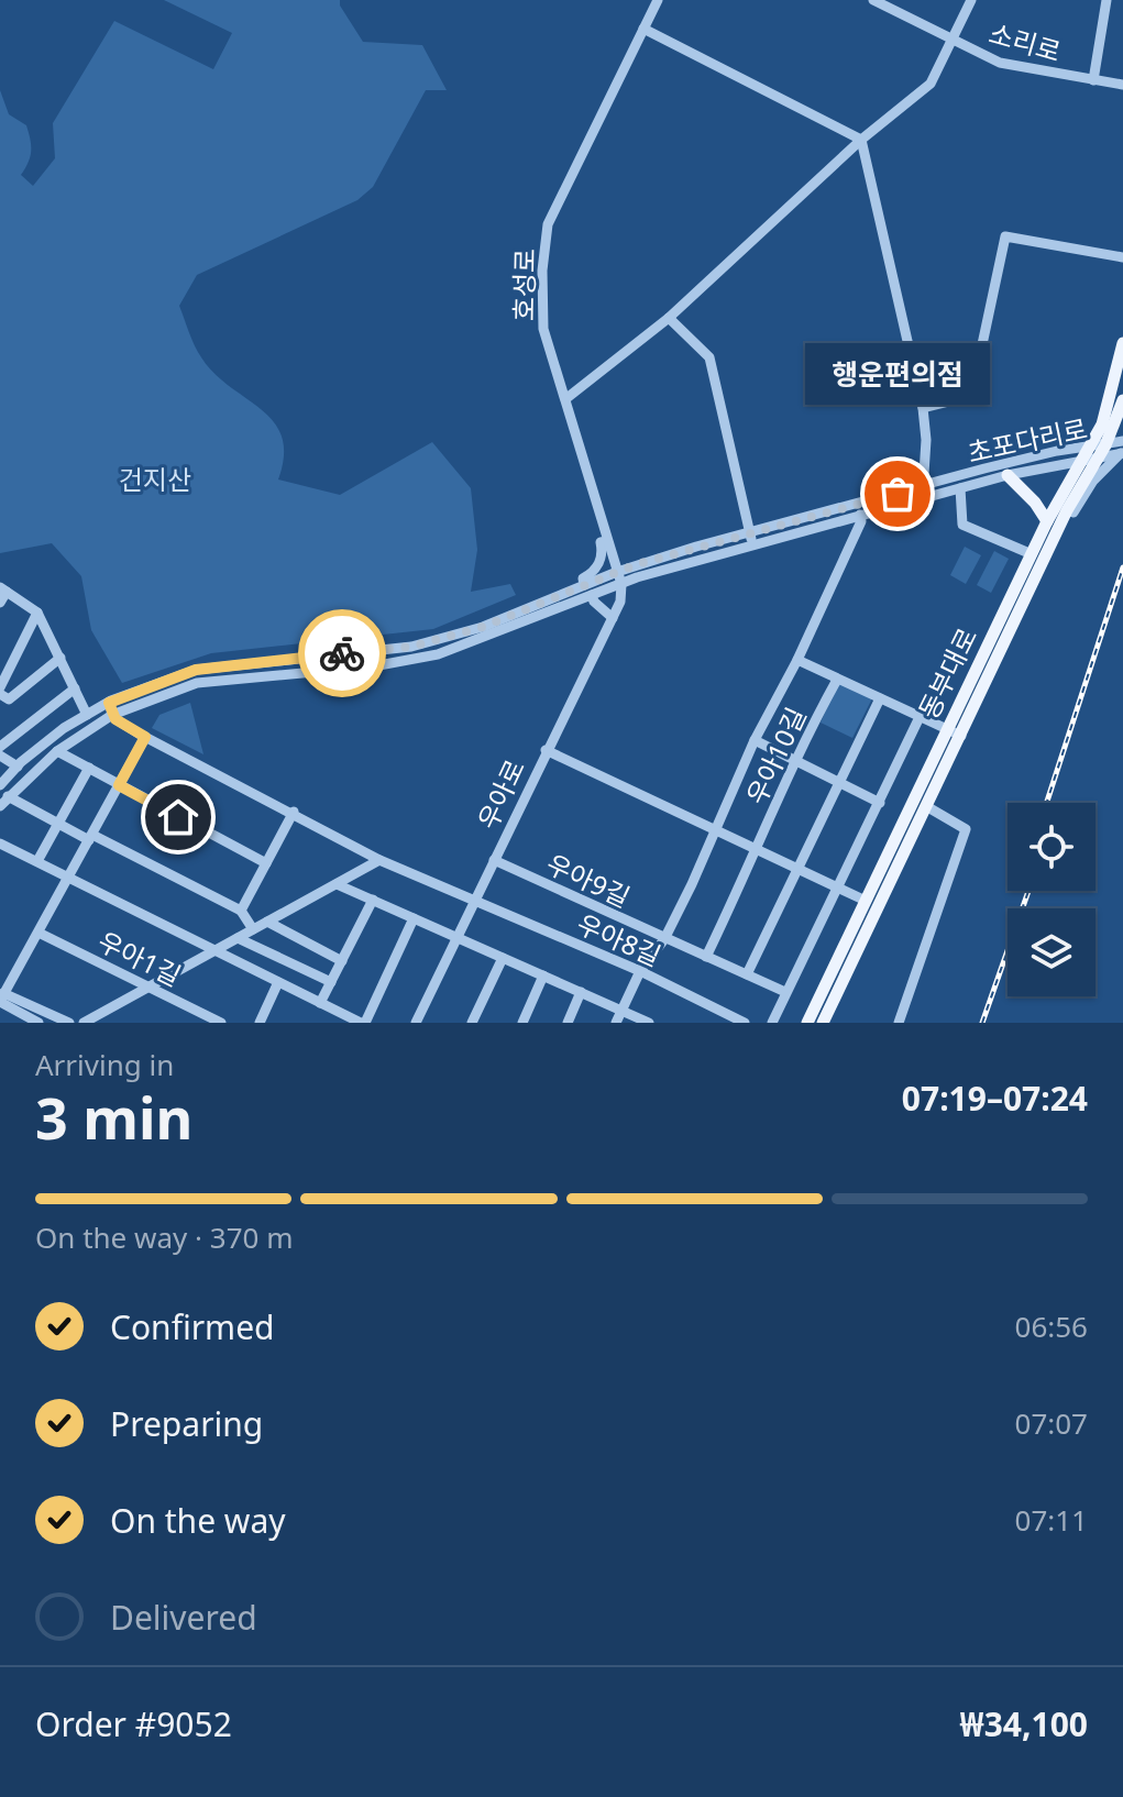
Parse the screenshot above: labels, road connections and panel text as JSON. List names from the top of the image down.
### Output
{
  "streets": {
    "main road": ["동부대로"],
    "street": [
      "소리로",
      "호성로",
      "초포다리로",
      "우아10길",
      "우아로",
      "우아9길",
      "우아8길",
      "우아1길"
    ]
  },
  "crossings": [
    ["호성로", "초포다리로"],
    ["호성로", "우아로"],
    ["초포다리로", "동부대로"],
    ["초포다리로", "우아8길"],
    ["우아10길", "우아9길"],
    ["우아로", "우아9길"],
    ["우아로", "우아8길"]
  ],
  "parks": ["건지산"],
  "places": ["행운편의점"],
  "page": {
    "bubble": "행운편의점",
    "heading": ["3 min", "Arriving in", "07:19–07:24"],
    "panel": ["Order #9052", "₩34,100"],
    "bar": "On the way · 370 m",
    "list": [
      ["Confirmed", "06:56"],
      ["Preparing", "07:07"],
      ["On the way", "07:11"],
      "Delivered"
    ]
  }
}
